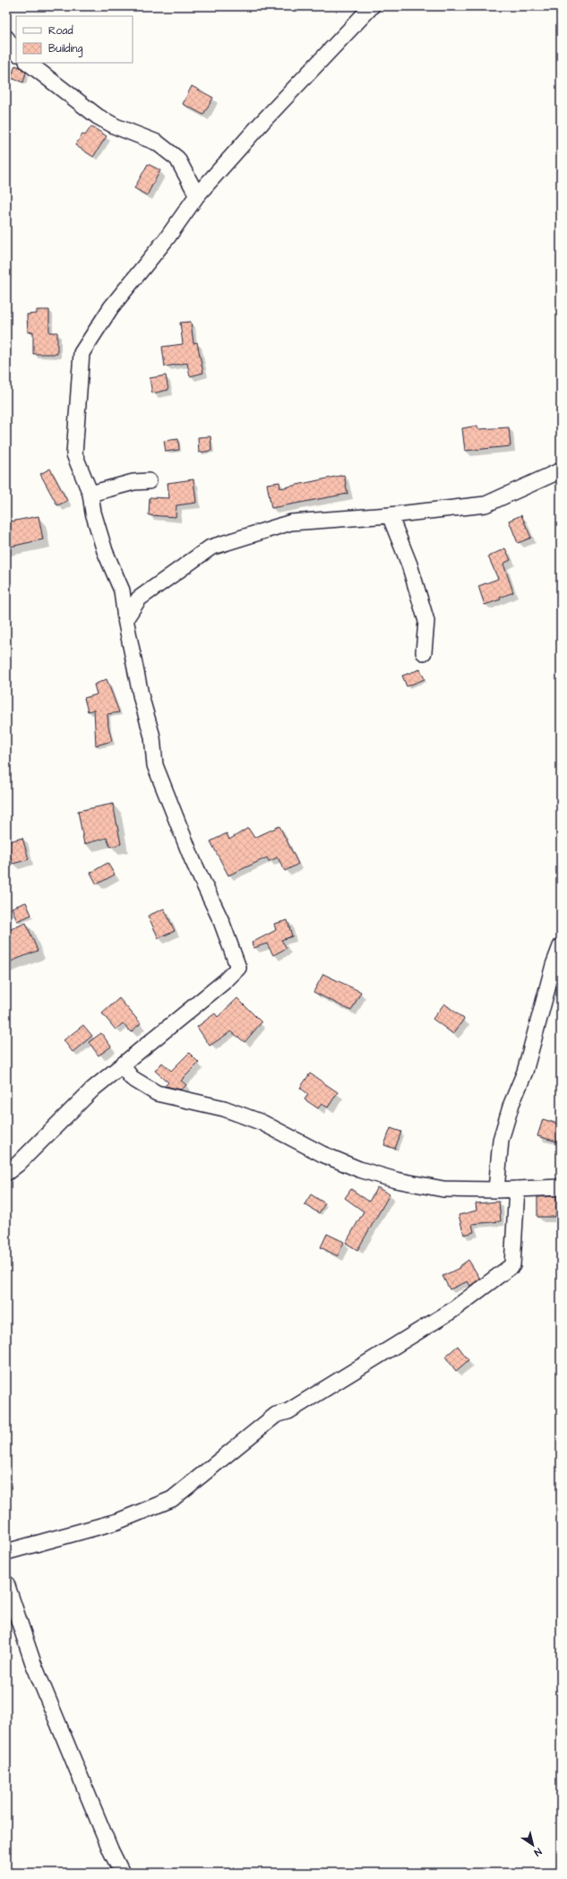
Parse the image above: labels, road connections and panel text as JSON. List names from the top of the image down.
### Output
{
  "legend": ["Road", "Building"],
  "north": "bottom right"
}
